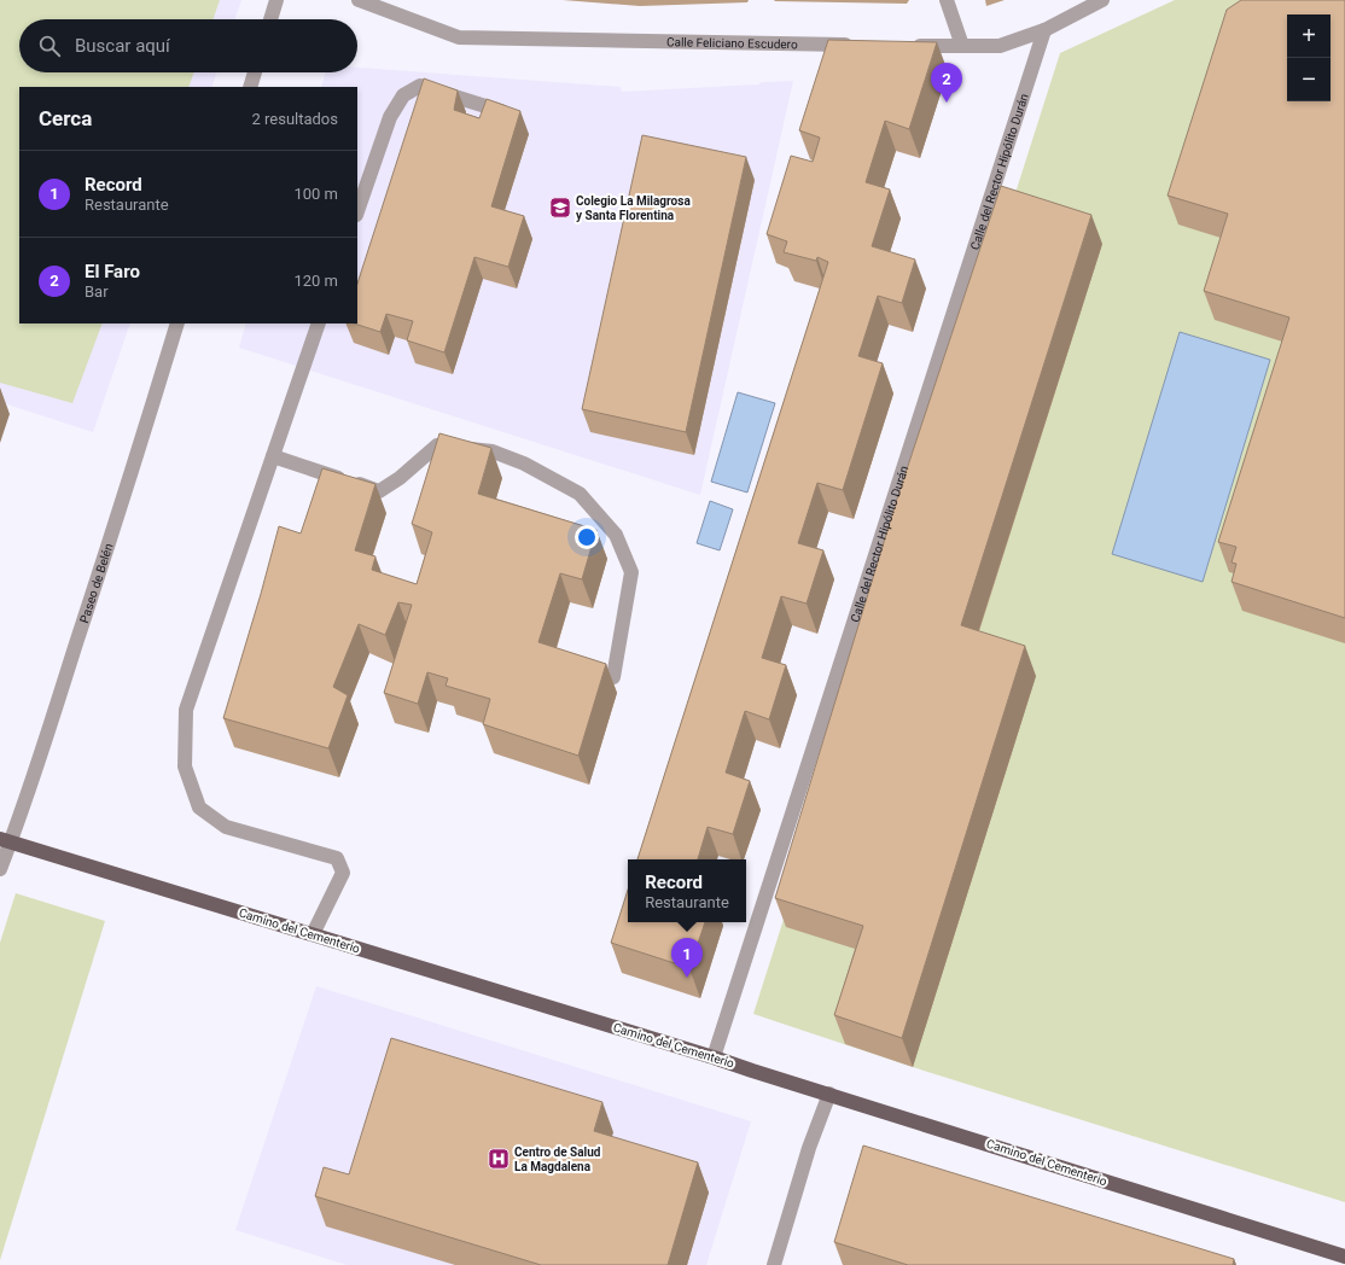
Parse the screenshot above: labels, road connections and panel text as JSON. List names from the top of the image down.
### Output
{
  "streets": {
    "main road": ["Camino del Cementerio"],
    "street": ["Calle Feliciano Escudero", "Calle del Rector Hipólito Durán", "Paseo de Belén"]
  },
  "crossings": [
    ["Calle del Rector Hipólito Durán", "Camino del Cementerio"],
    ["Paseo de Belén", "Camino del Cementerio"]
  ],
  "places": {
    "school or university": ["Colegio La Milagrosa y Santa Florentina"],
    "hospital": ["Centro de Salud La Magdalena"]
  },
  "page": {
    "map_buttons": ["+", "−"],
    "search": "Buscar aquí",
    "pins": ["2", "1"],
    "heading": ["Cerca", "2 resultados"],
    "list": [
      {
        "mark": "1",
        "name": "Record",
        "note": "Restaurante",
        "value": "100 m"
      },
      {
        "mark": "2",
        "name": "El Faro",
        "note": "Bar",
        "value": "120 m"
      }
    ],
    "popup": ["Record", "Restaurante"]
  }
}
